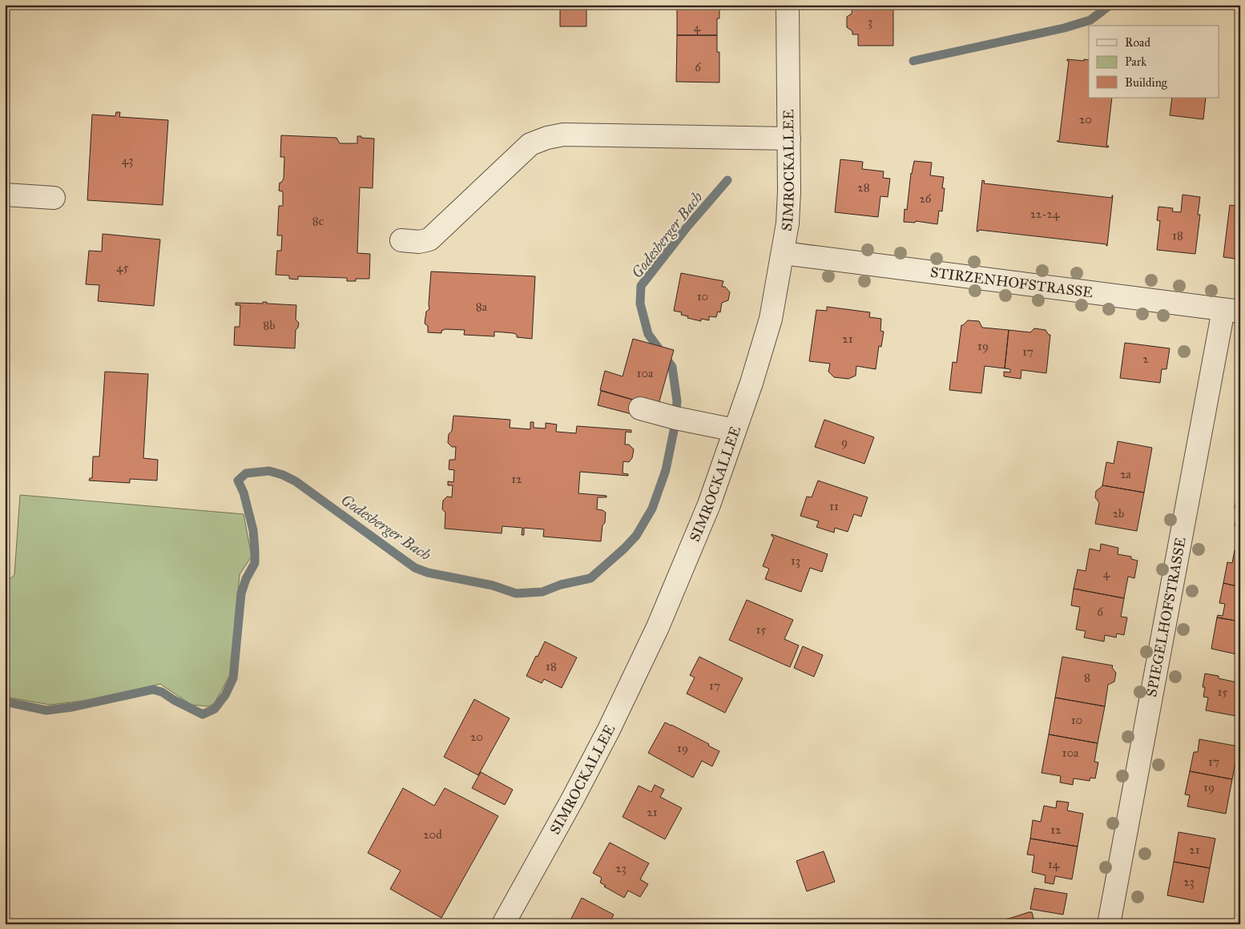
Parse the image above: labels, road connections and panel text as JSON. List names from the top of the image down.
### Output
{
  "streets": {
    "street": ["SIMROCKALLEE", "STIRZENHOFSTRASSE", "SPIEGELHOFSTRASSE"]
  },
  "crossings": [
    ["SIMROCKALLEE", "STIRZENHOFSTRASSE"],
    ["STIRZENHOFSTRASSE", "SPIEGELHOFSTRASSE"]
  ],
  "water": ["Godesberger Bach"],
  "house_numbers": [
    "3",
    "4",
    "6",
    "20",
    "43",
    "28",
    "26",
    "22-24",
    "8c",
    "18",
    "45",
    "10",
    "8a",
    "8b",
    "21",
    "19",
    "17",
    "2",
    "10a",
    "9",
    "2a",
    "12",
    "11",
    "2b",
    "13",
    "4",
    "6",
    "15",
    "18",
    "8",
    "17",
    "15",
    "10",
    "20",
    "19",
    "10a",
    "17",
    "19",
    "21",
    "12",
    "20d",
    "21",
    "14",
    "23",
    "23"
  ],
  "legend": ["Road", "Park", "Building"]
}
